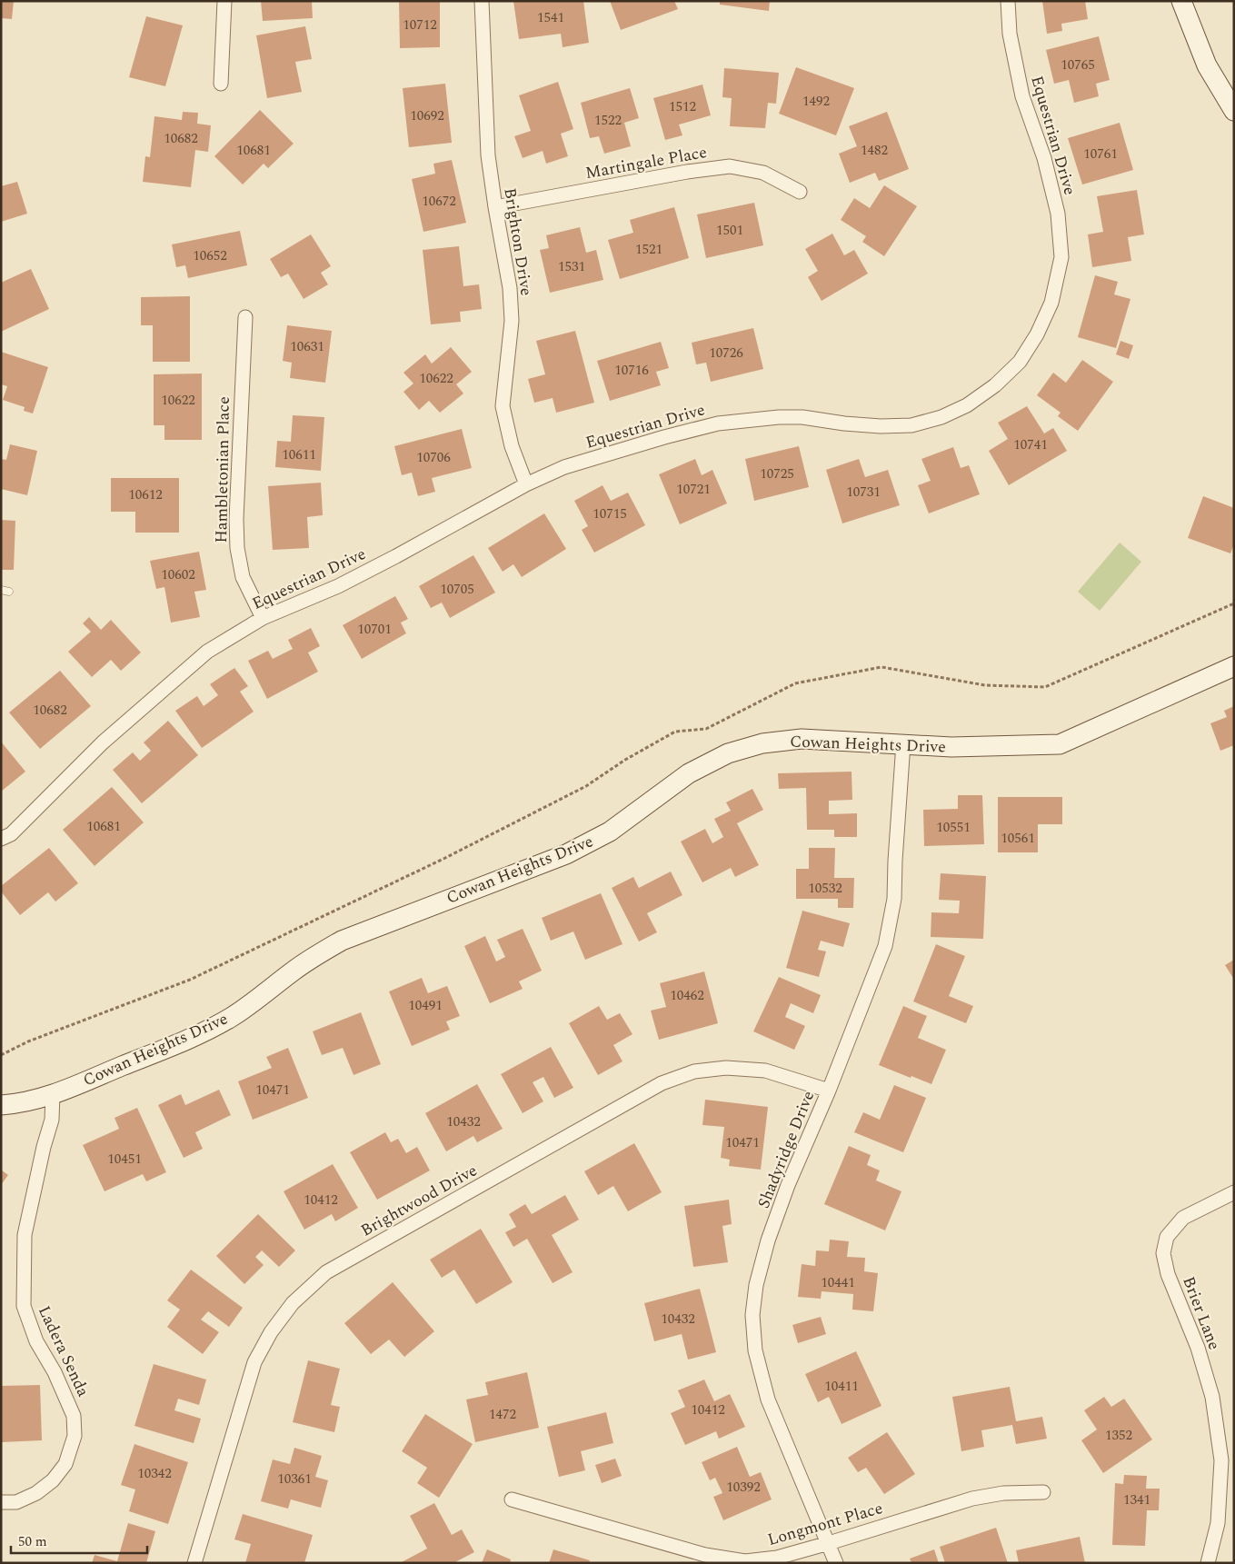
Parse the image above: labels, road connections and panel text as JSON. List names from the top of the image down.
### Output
{
  "streets": {
    "street": [
      "Equestrian Drive",
      "Martingale Place",
      "Brighton Drive",
      "Hambletonian Place",
      "Cowan Heights Drive",
      "Shadyridge Drive",
      "Brightwood Drive",
      "Brier Lane",
      "Ladera Senda",
      "Longmont Place"
    ]
  },
  "crossings": [
    ["Equestrian Drive", "Brighton Drive"],
    ["Equestrian Drive", "Hambletonian Place"],
    ["Martingale Place", "Brighton Drive"],
    ["Cowan Heights Drive", "Shadyridge Drive"],
    ["Cowan Heights Drive", "Ladera Senda"],
    ["Shadyridge Drive", "Brightwood Drive"],
    ["Shadyridge Drive", "Longmont Place"]
  ],
  "house_numbers": [
    "1541",
    "10712",
    "10765",
    "1492",
    "1512",
    "10692",
    "1522",
    "10682",
    "10681",
    "1482",
    "10761",
    "10672",
    "1501",
    "1521",
    "10652",
    "1531",
    "10631",
    "10726",
    "10716",
    "10622",
    "10622",
    "10741",
    "10611",
    "10706",
    "10725",
    "10721",
    "10731",
    "10612",
    "10715",
    "10602",
    "10705",
    "10701",
    "10682",
    "10681",
    "10551",
    "10561",
    "10532",
    "10462",
    "10491",
    "10471",
    "10432",
    "10471",
    "10451",
    "10412",
    "10441",
    "10432",
    "10411",
    "10412",
    "1472",
    "1352",
    "10342",
    "10361",
    "10392",
    "1341"
  ],
  "scale_bar": "50 m"
}
